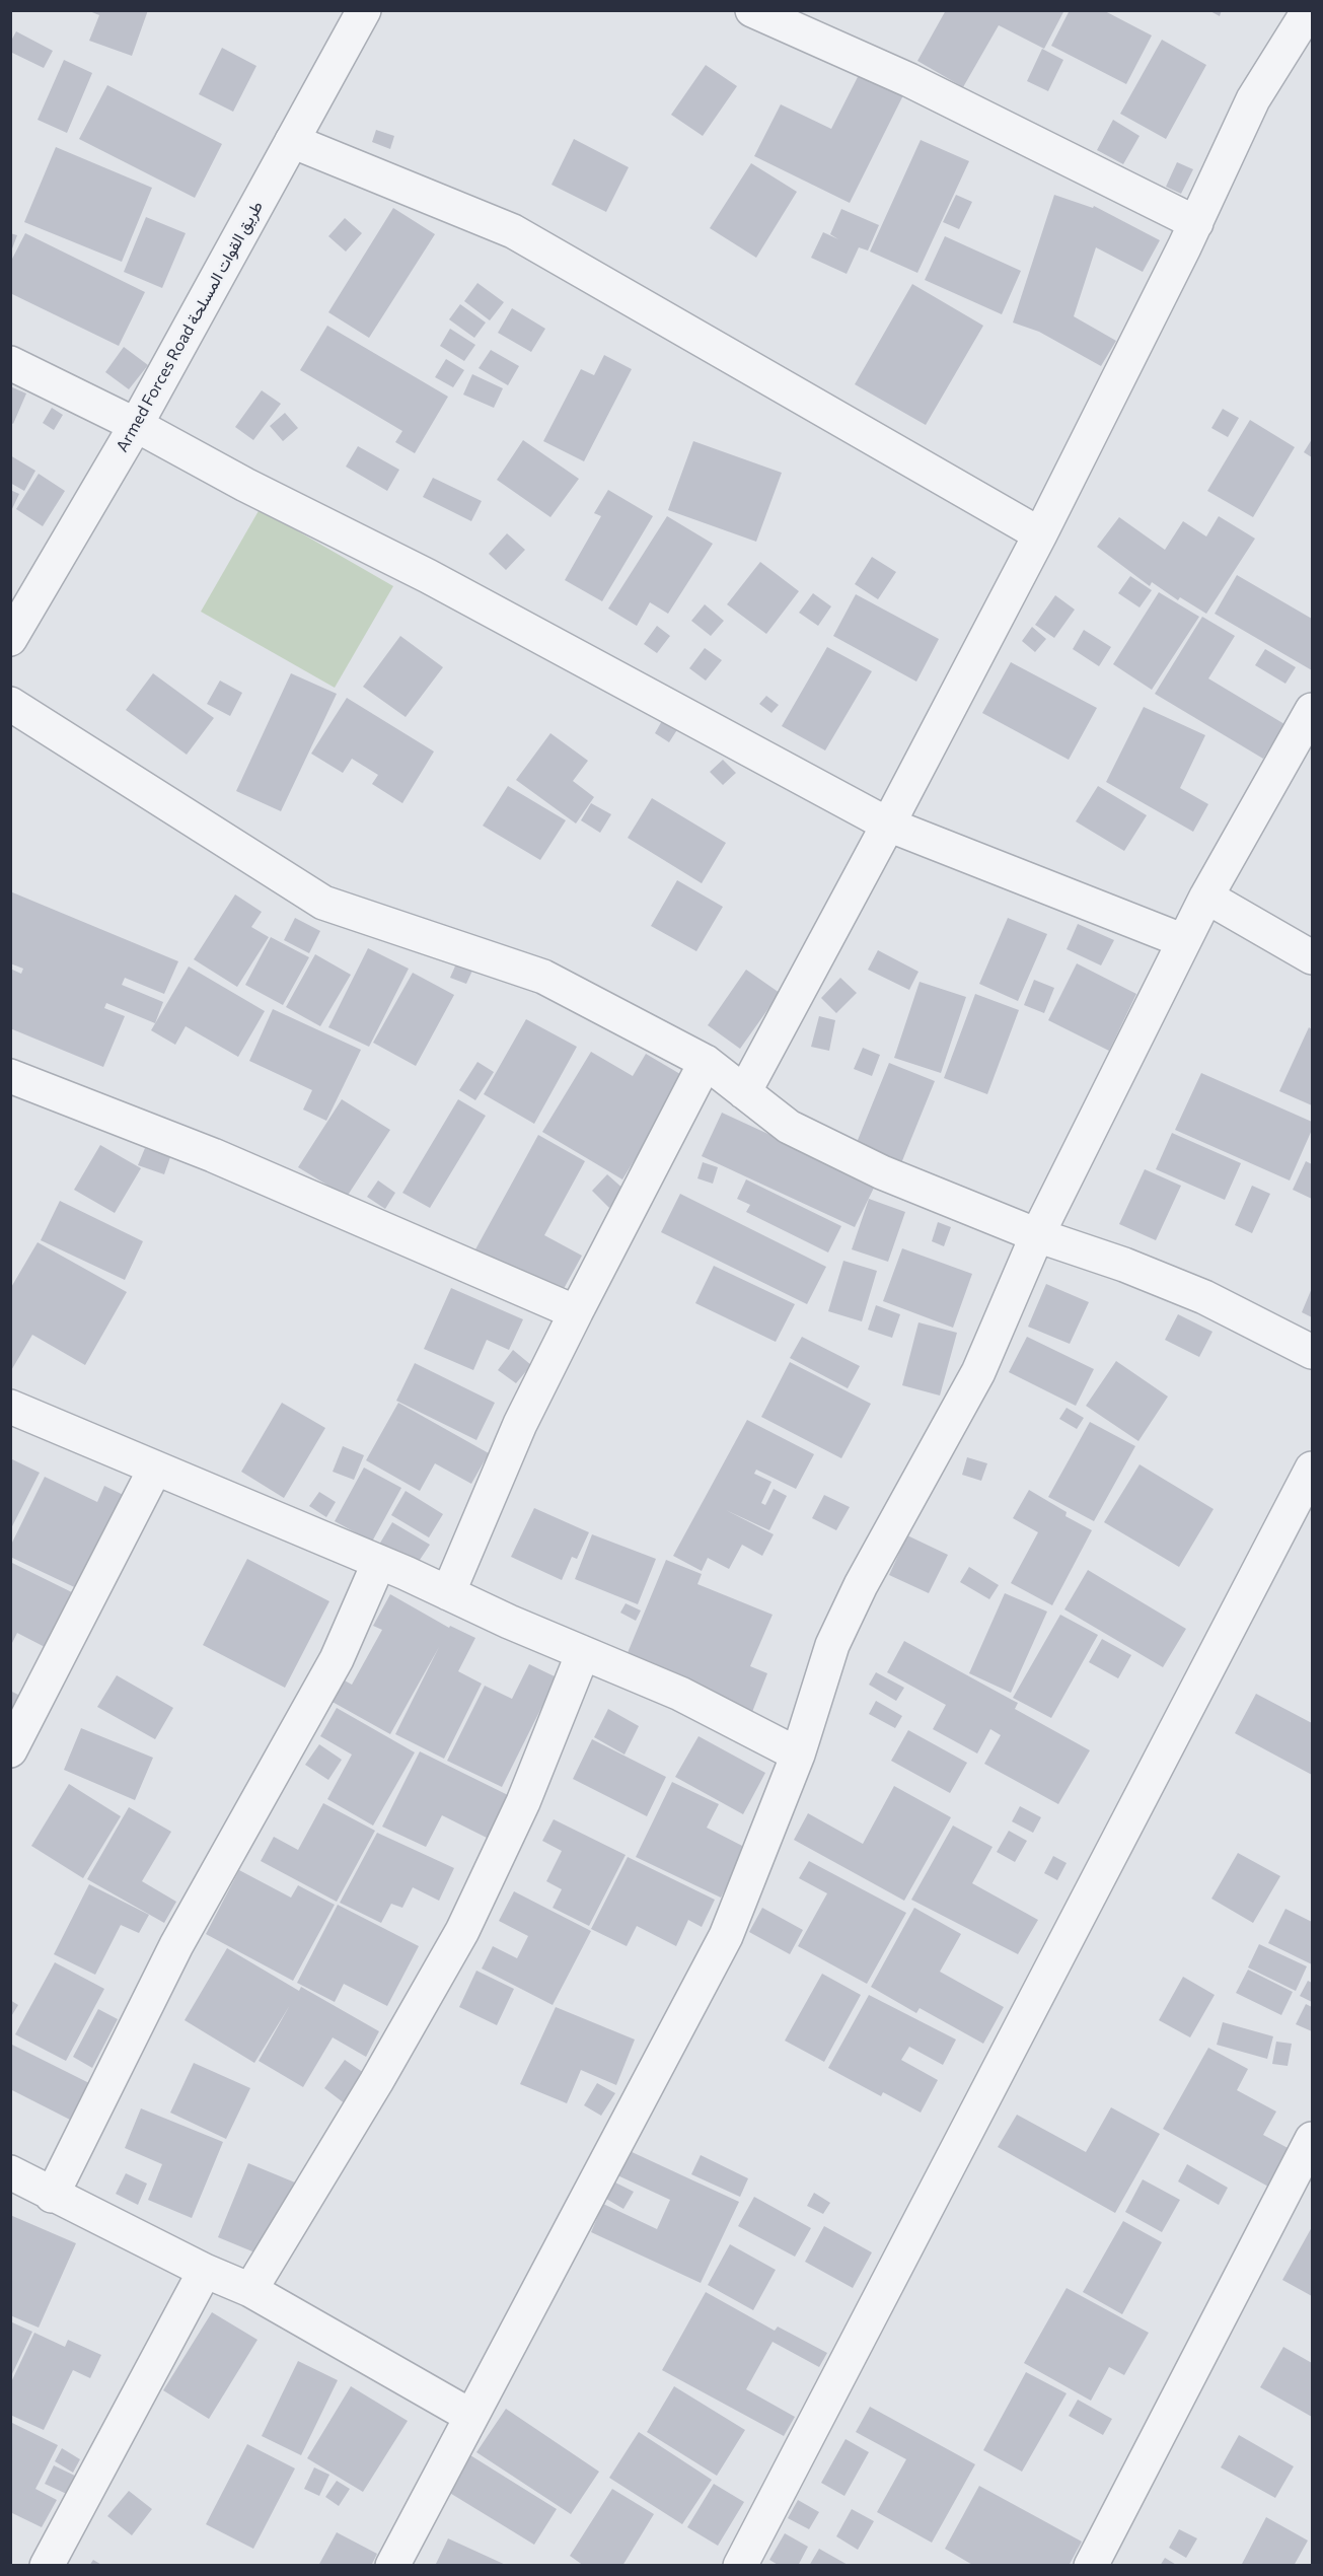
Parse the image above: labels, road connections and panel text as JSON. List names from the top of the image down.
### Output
{
  "streets": {
    "street": ["Armed Forces Road طريق القوات المسلحة"]
  }
}
